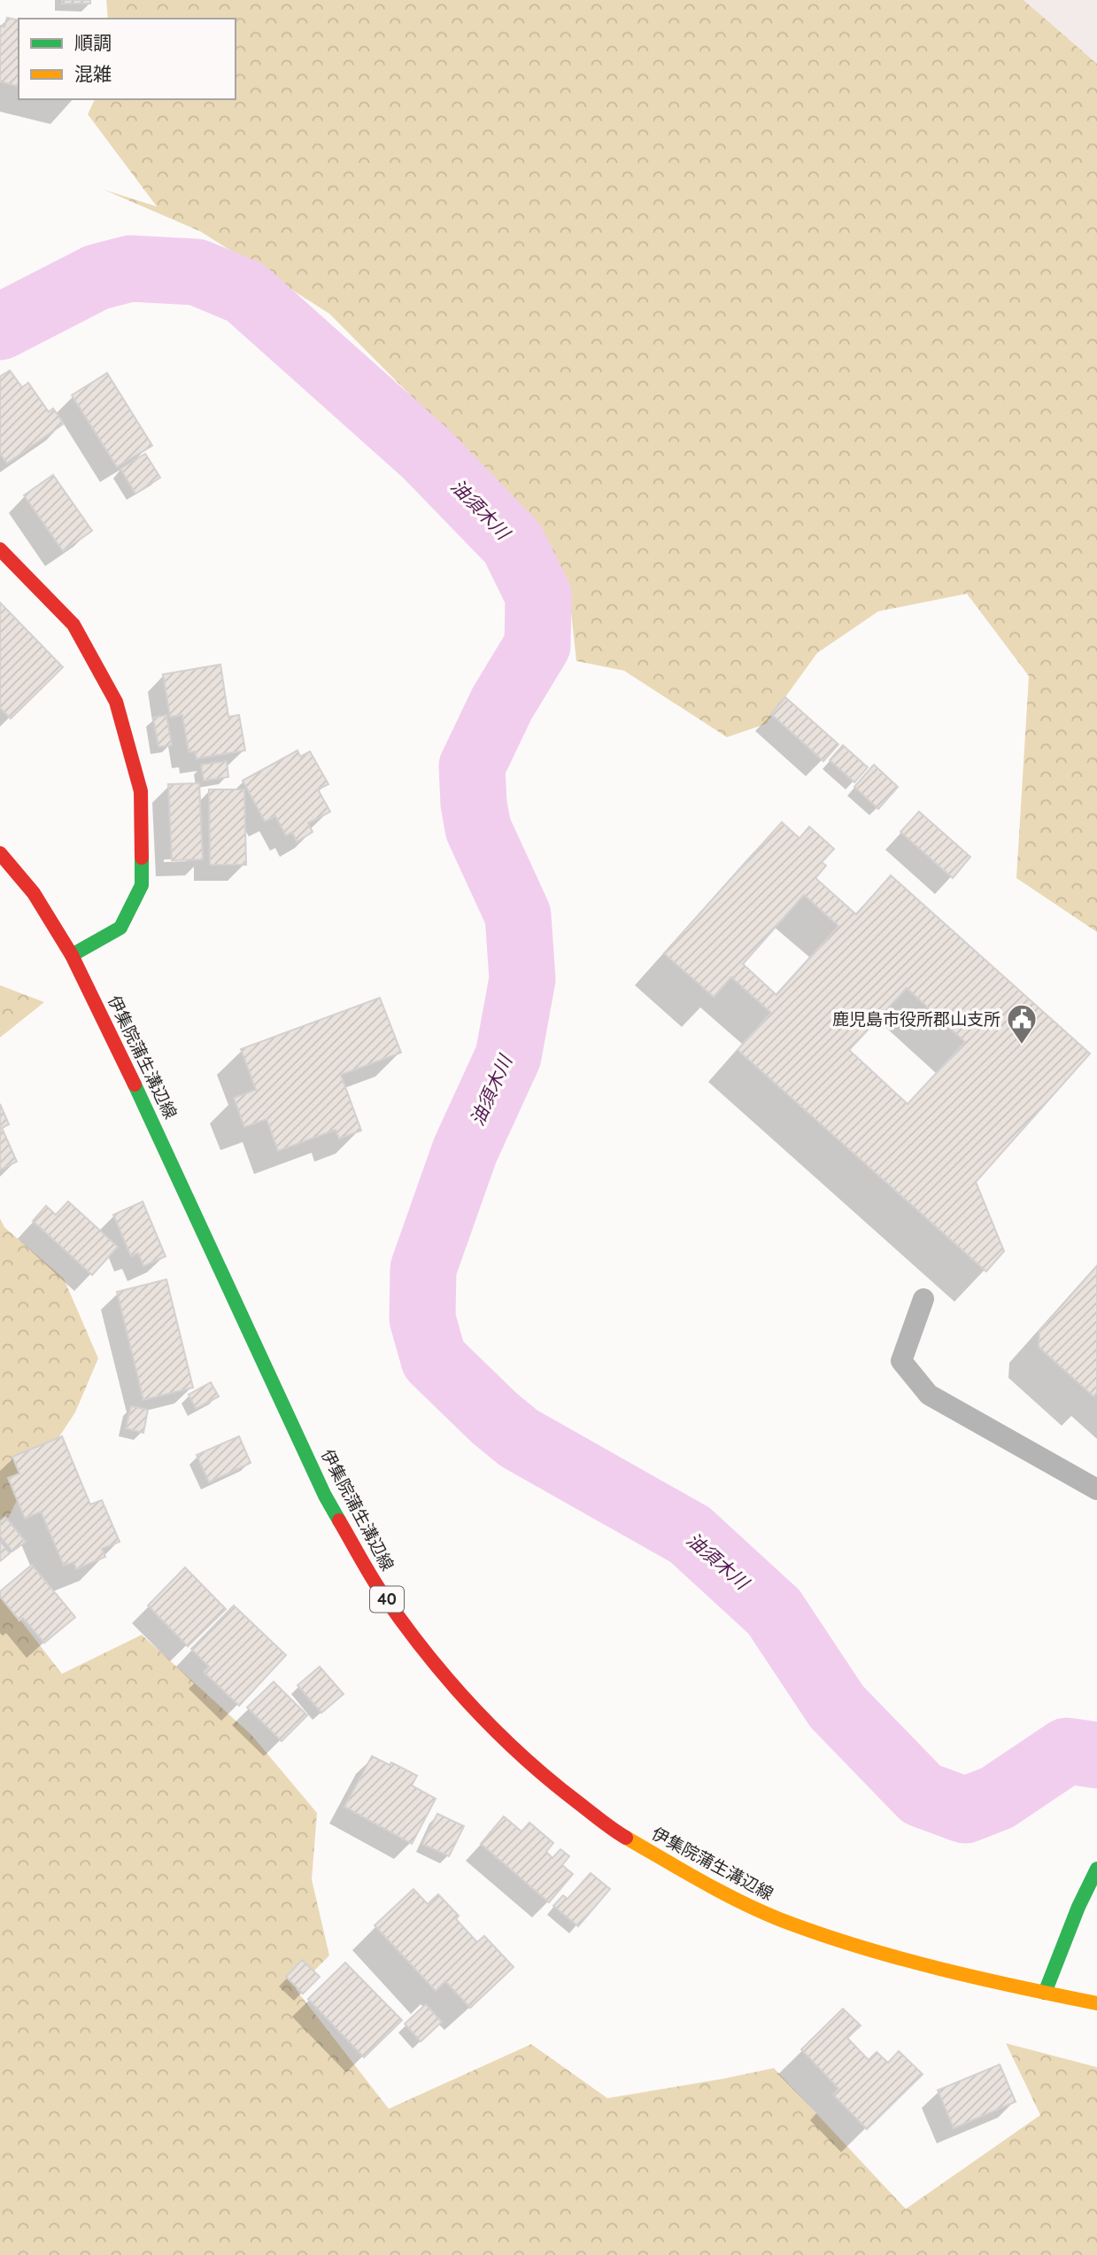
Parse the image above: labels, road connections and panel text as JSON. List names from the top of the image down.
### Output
{
  "streets": {
    "main road": ["伊集院蒲生溝辺線", "40"]
  },
  "water": ["油須木川"],
  "places": {
    "public building": ["鹿児島市役所郡山支所"]
  },
  "legend": ["順調", "混雑"]
}
